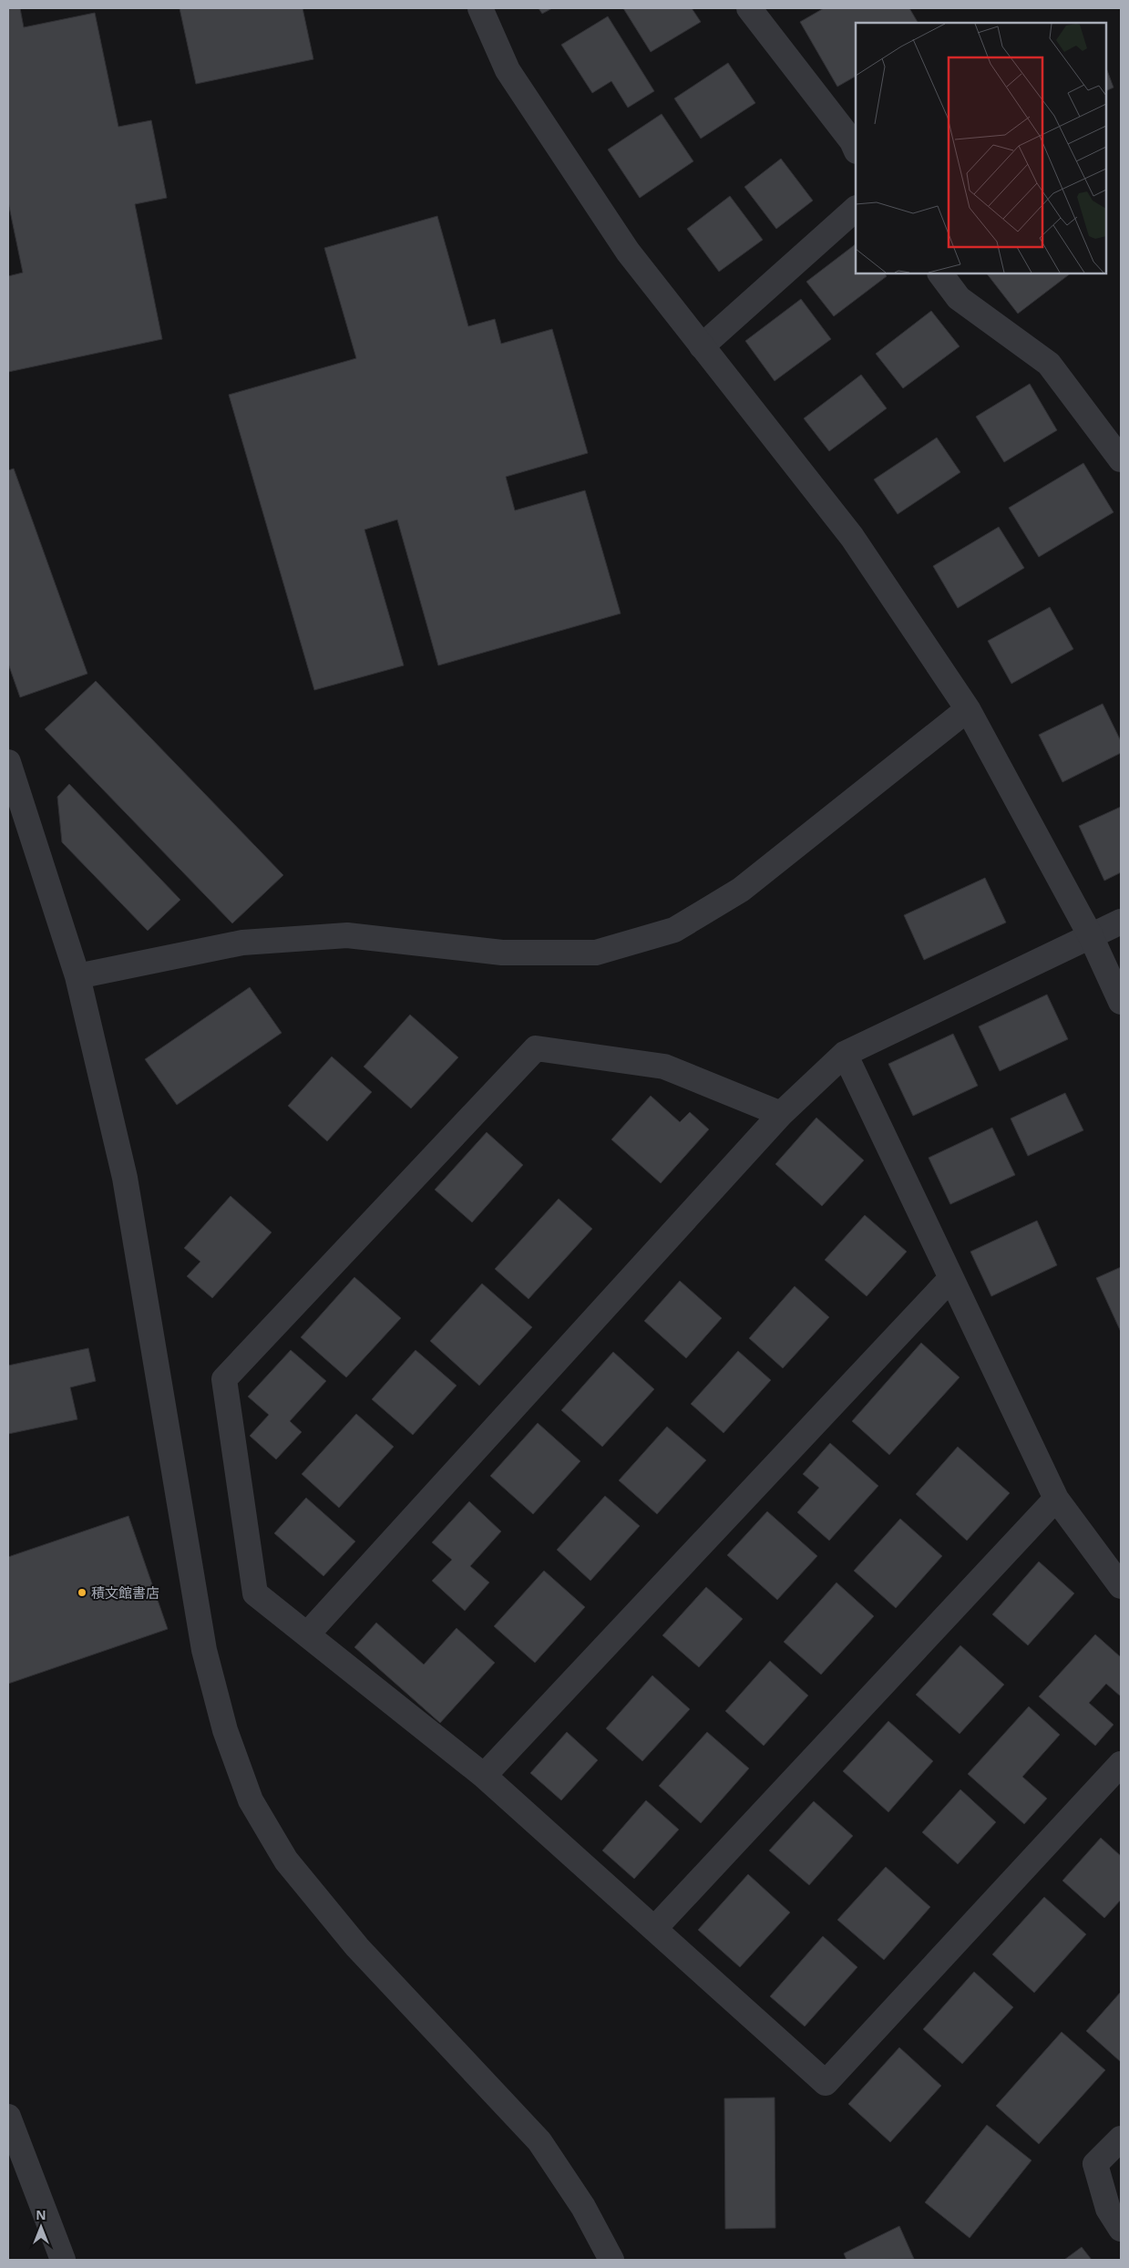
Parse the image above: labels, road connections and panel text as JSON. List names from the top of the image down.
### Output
{
  "places": ["積文館書店"],
  "north": "top"
}
